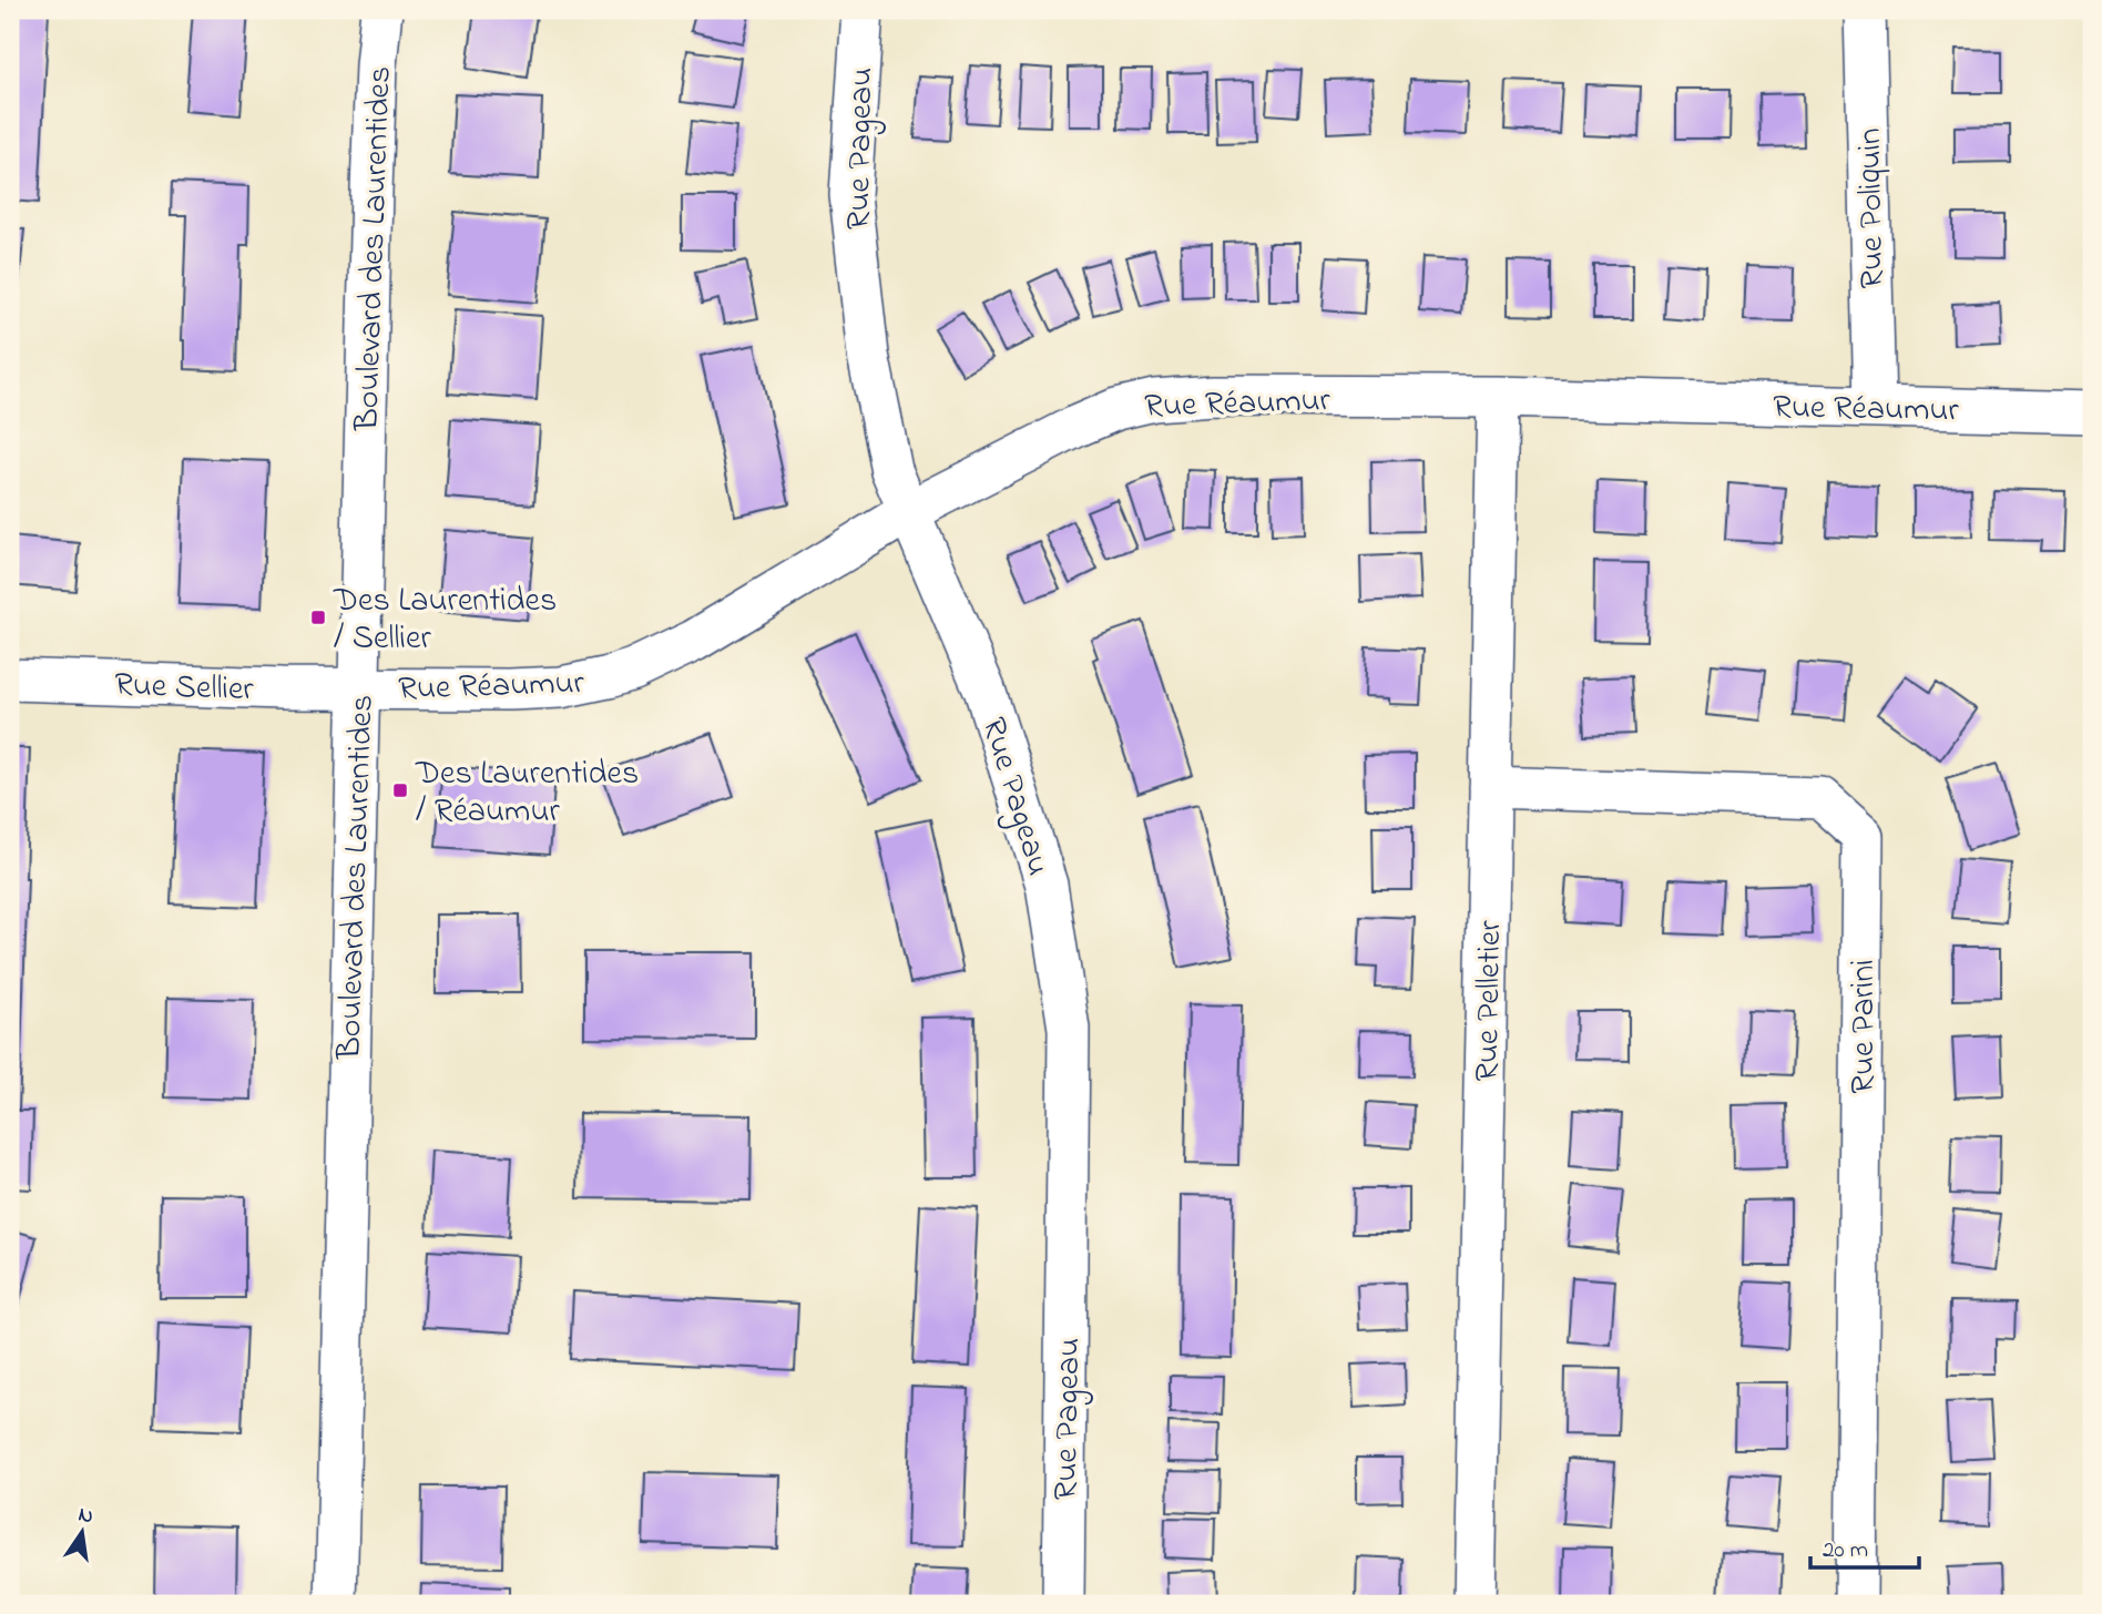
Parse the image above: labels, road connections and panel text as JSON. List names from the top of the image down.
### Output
{
  "streets": {
    "street": [
      "Rue Pageau",
      "Rue Poliquin",
      "Boulevard des Laurentides",
      "Rue Réaumur",
      "Rue Sellier",
      "Rue Pelletier",
      "Rue Parini"
    ]
  },
  "crossings": [
    ["Rue Pageau", "Rue Réaumur"],
    ["Rue Poliquin", "Rue Réaumur"],
    ["Boulevard des Laurentides", "Rue Réaumur"],
    ["Boulevard des Laurentides", "Rue Sellier"],
    ["Rue Réaumur", "Rue Sellier"],
    ["Rue Réaumur", "Rue Pelletier"],
    ["Rue Pelletier", "Rue Parini"]
  ],
  "places": {
    "transit": ["Des Laurentides / Sellier", "Des Laurentides / Réaumur"]
  },
  "scale_bar": "20 m",
  "north": "top"
}
